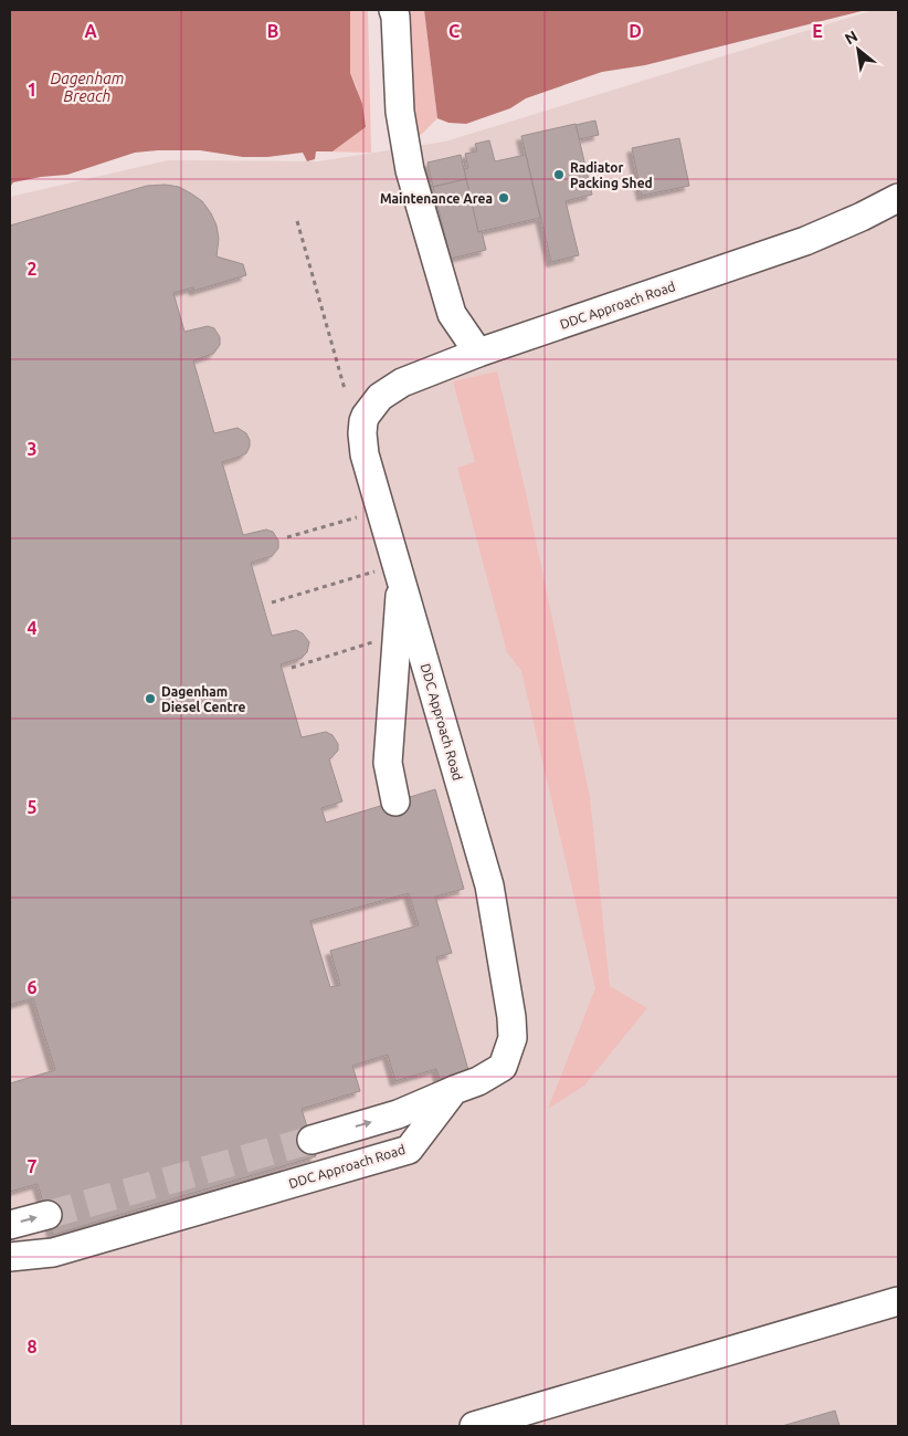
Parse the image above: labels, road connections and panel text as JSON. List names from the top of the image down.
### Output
{
  "streets": {
    "street": ["DDC Approach Road"]
  },
  "water": ["Dagenham Breach"],
  "places": ["Radiator Packing Shed", "Maintenance Area", "Dagenham Diesel Centre"],
  "north": "top left",
  "grid": {
    "columns": [
      "A",
      "B",
      "C",
      "D",
      "E"
    ],
    "rows": [
      "1",
      "2",
      "3",
      "4",
      "5",
      "6",
      "7",
      "8"
    ]
  }
}
